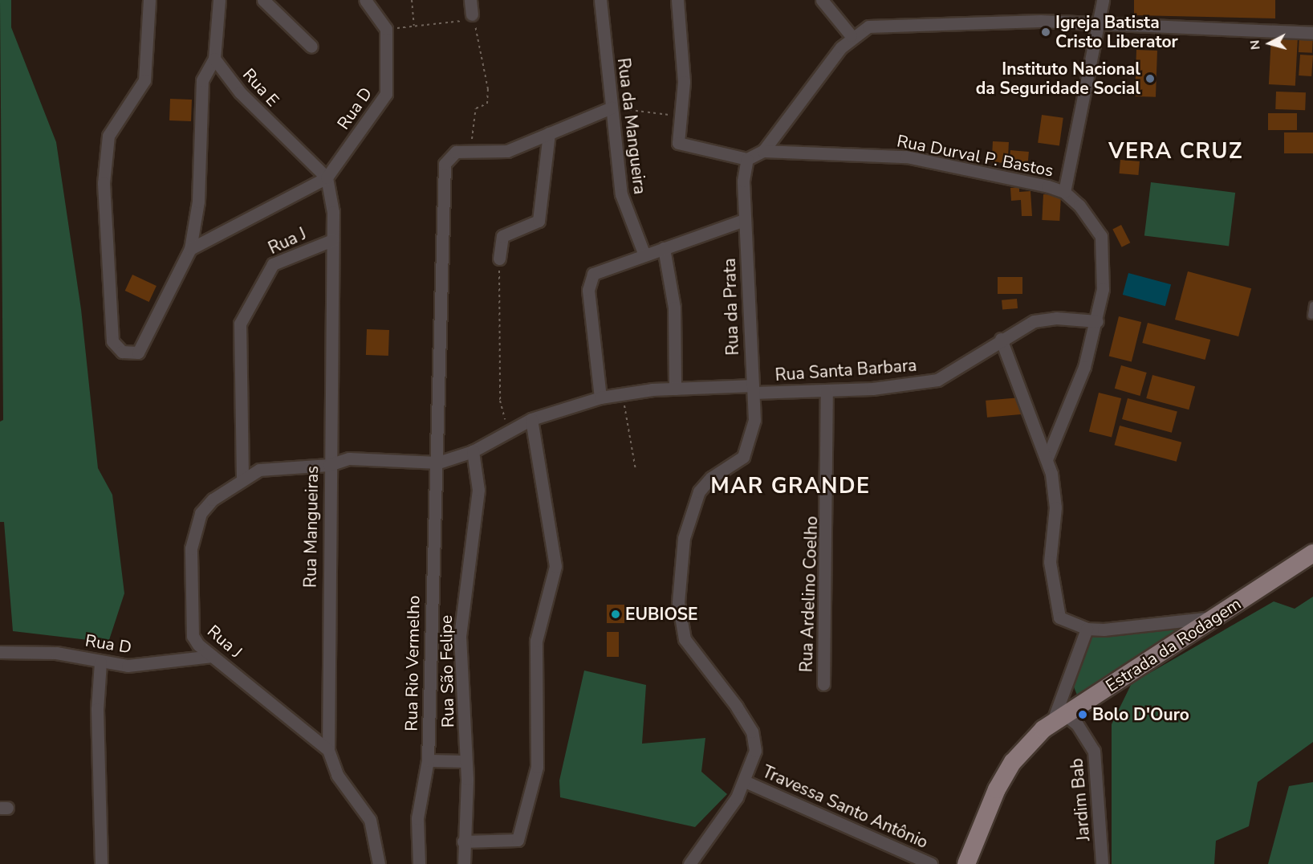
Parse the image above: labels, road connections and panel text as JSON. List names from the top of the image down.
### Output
{
  "streets": {
    "main road": ["Estrada da Rodagem"],
    "street": [
      "Rua E",
      "Rua D",
      "Rua da Mangueira",
      "Rua Durval P. Bastos",
      "Rua J",
      "Rua da Prata",
      "Rua Santa Barbara",
      "Rua Mangueiras",
      "Rua Ardelino Coelho",
      "Rua Rio Vermelho",
      "Rua São Felipe",
      "Jardim Bab",
      "Travessa Santo Antônio"
    ]
  },
  "crossings": [
    ["Rua E", "Rua D"],
    ["Rua E", "Rua Mangueiras"],
    ["Rua D", "Rua J"],
    ["Rua D", "Rua Mangueiras"],
    ["Rua Durval P. Bastos", "Rua Santa Barbara"],
    ["Rua J", "Rua Santa Barbara"],
    ["Rua J", "Rua Mangueiras"],
    ["Rua J", "Rua Rio Vermelho"],
    ["Rua da Prata", "Rua Santa Barbara"],
    ["Rua da Prata", "Travessa Santo Antônio"],
    ["Rua Santa Barbara", "Rua Ardelino Coelho"],
    ["Rua Santa Barbara", "Rua Rio Vermelho"],
    ["Rua Santa Barbara", "Rua São Felipe"],
    ["Estrada da Rodagem", "Jardim Bab"]
  ],
  "districts": ["VERA CRUZ", "MAR GRANDE"],
  "places": [
    "Igreja Batista Cristo Liberator",
    "Instituto Nacional da Seguridade Social",
    "EUBIOSE",
    "Bolo D'Ouro"
  ],
  "north": "left"
}
